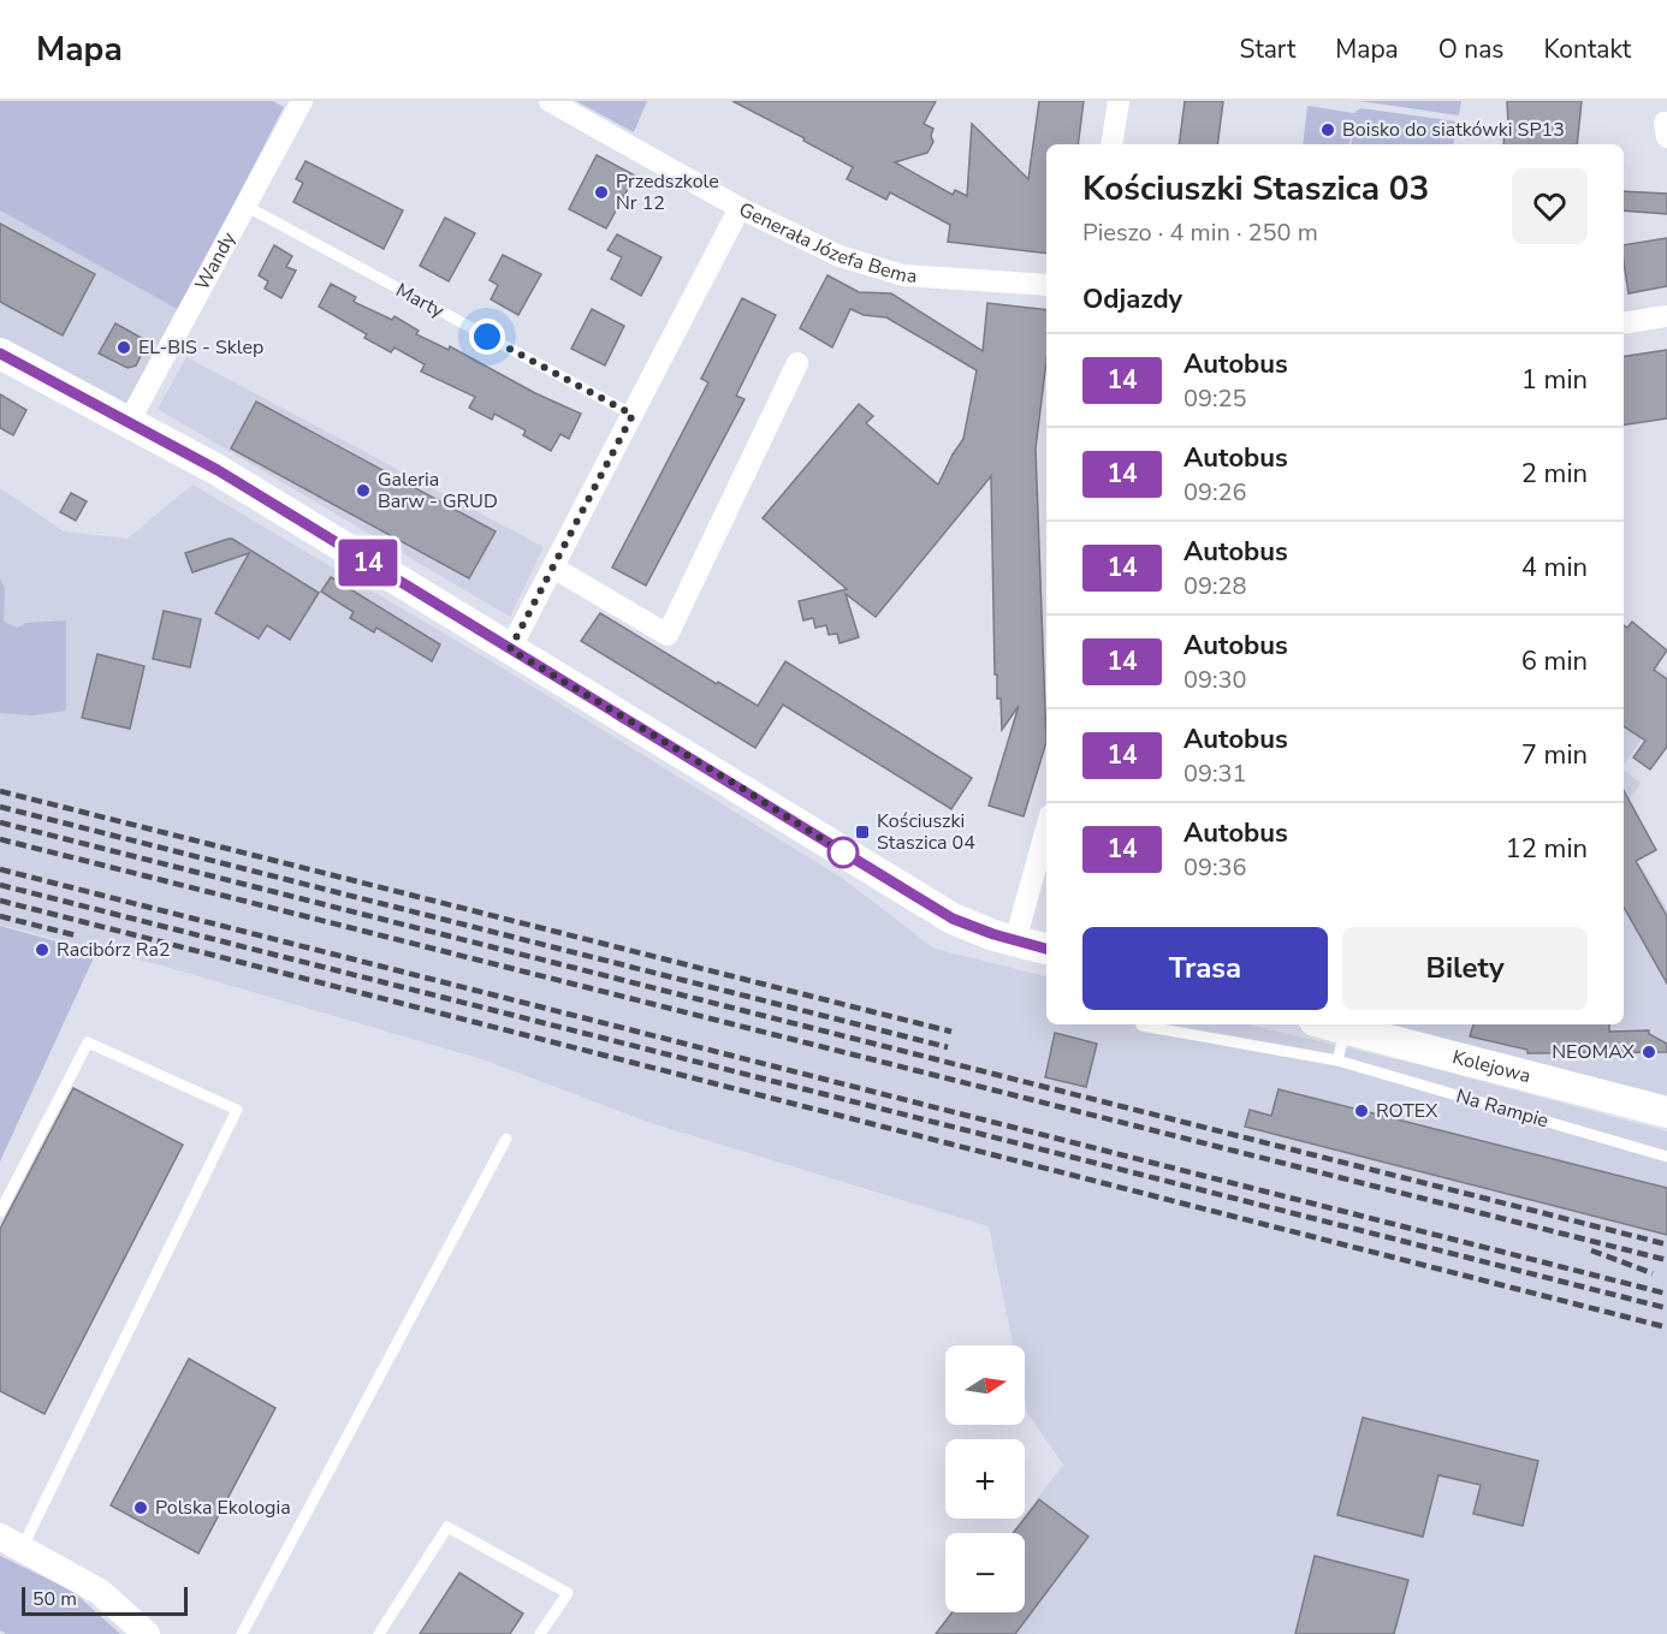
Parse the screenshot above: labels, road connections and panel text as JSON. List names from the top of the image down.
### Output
{
  "streets": {
    "main road": ["Kolejowa"],
    "street": ["Generała Józefa Bema", "Wandy"],
    "lane": ["Marty", "Na Rampie"]
  },
  "crossings": [
    ["Wandy", "Marty"]
  ],
  "places": {
    "other": [
      "Boisko do siatkówki SP13",
      "Przedszkole Nr 12",
      "EL-BIS - Sklep",
      "Galeria Barw - GRUD",
      "Racibórz Ra2",
      "NEOMAX",
      "ROTEX",
      "Polska Ekologia"
    ],
    "transit": ["Kościuszki Staszica 04"]
  },
  "lines": ["bus line 14"],
  "scale_bar": "50 m",
  "north": "right",
  "page": {
    "header": "Mapa",
    "nav": [
      "Start",
      "Mapa",
      "O nas",
      "Kontakt"
    ],
    "on_map": "14",
    "heading": [
      ["Kościuszki Staszica 03", "Pieszo · 4 min · 250 m"],
      "Odjazdy"
    ],
    "list": [
      {
        "mark": "14",
        "name": "Autobus",
        "note": "09:25",
        "value": "1 min"
      },
      {
        "mark": "14",
        "name": "Autobus",
        "note": "09:26",
        "value": "2 min"
      },
      {
        "mark": "14",
        "name": "Autobus",
        "note": "09:28",
        "value": "4 min"
      },
      {
        "mark": "14",
        "name": "Autobus",
        "note": "09:30",
        "value": "6 min"
      },
      {
        "mark": "14",
        "name": "Autobus",
        "note": "09:31",
        "value": "7 min"
      },
      {
        "mark": "14",
        "name": "Autobus",
        "note": "09:36",
        "value": "12 min"
      }
    ],
    "buttons": ["Trasa", "Bilety"],
    "map_buttons": ["+", "−"],
    "scale": "50 m"
  }
}
